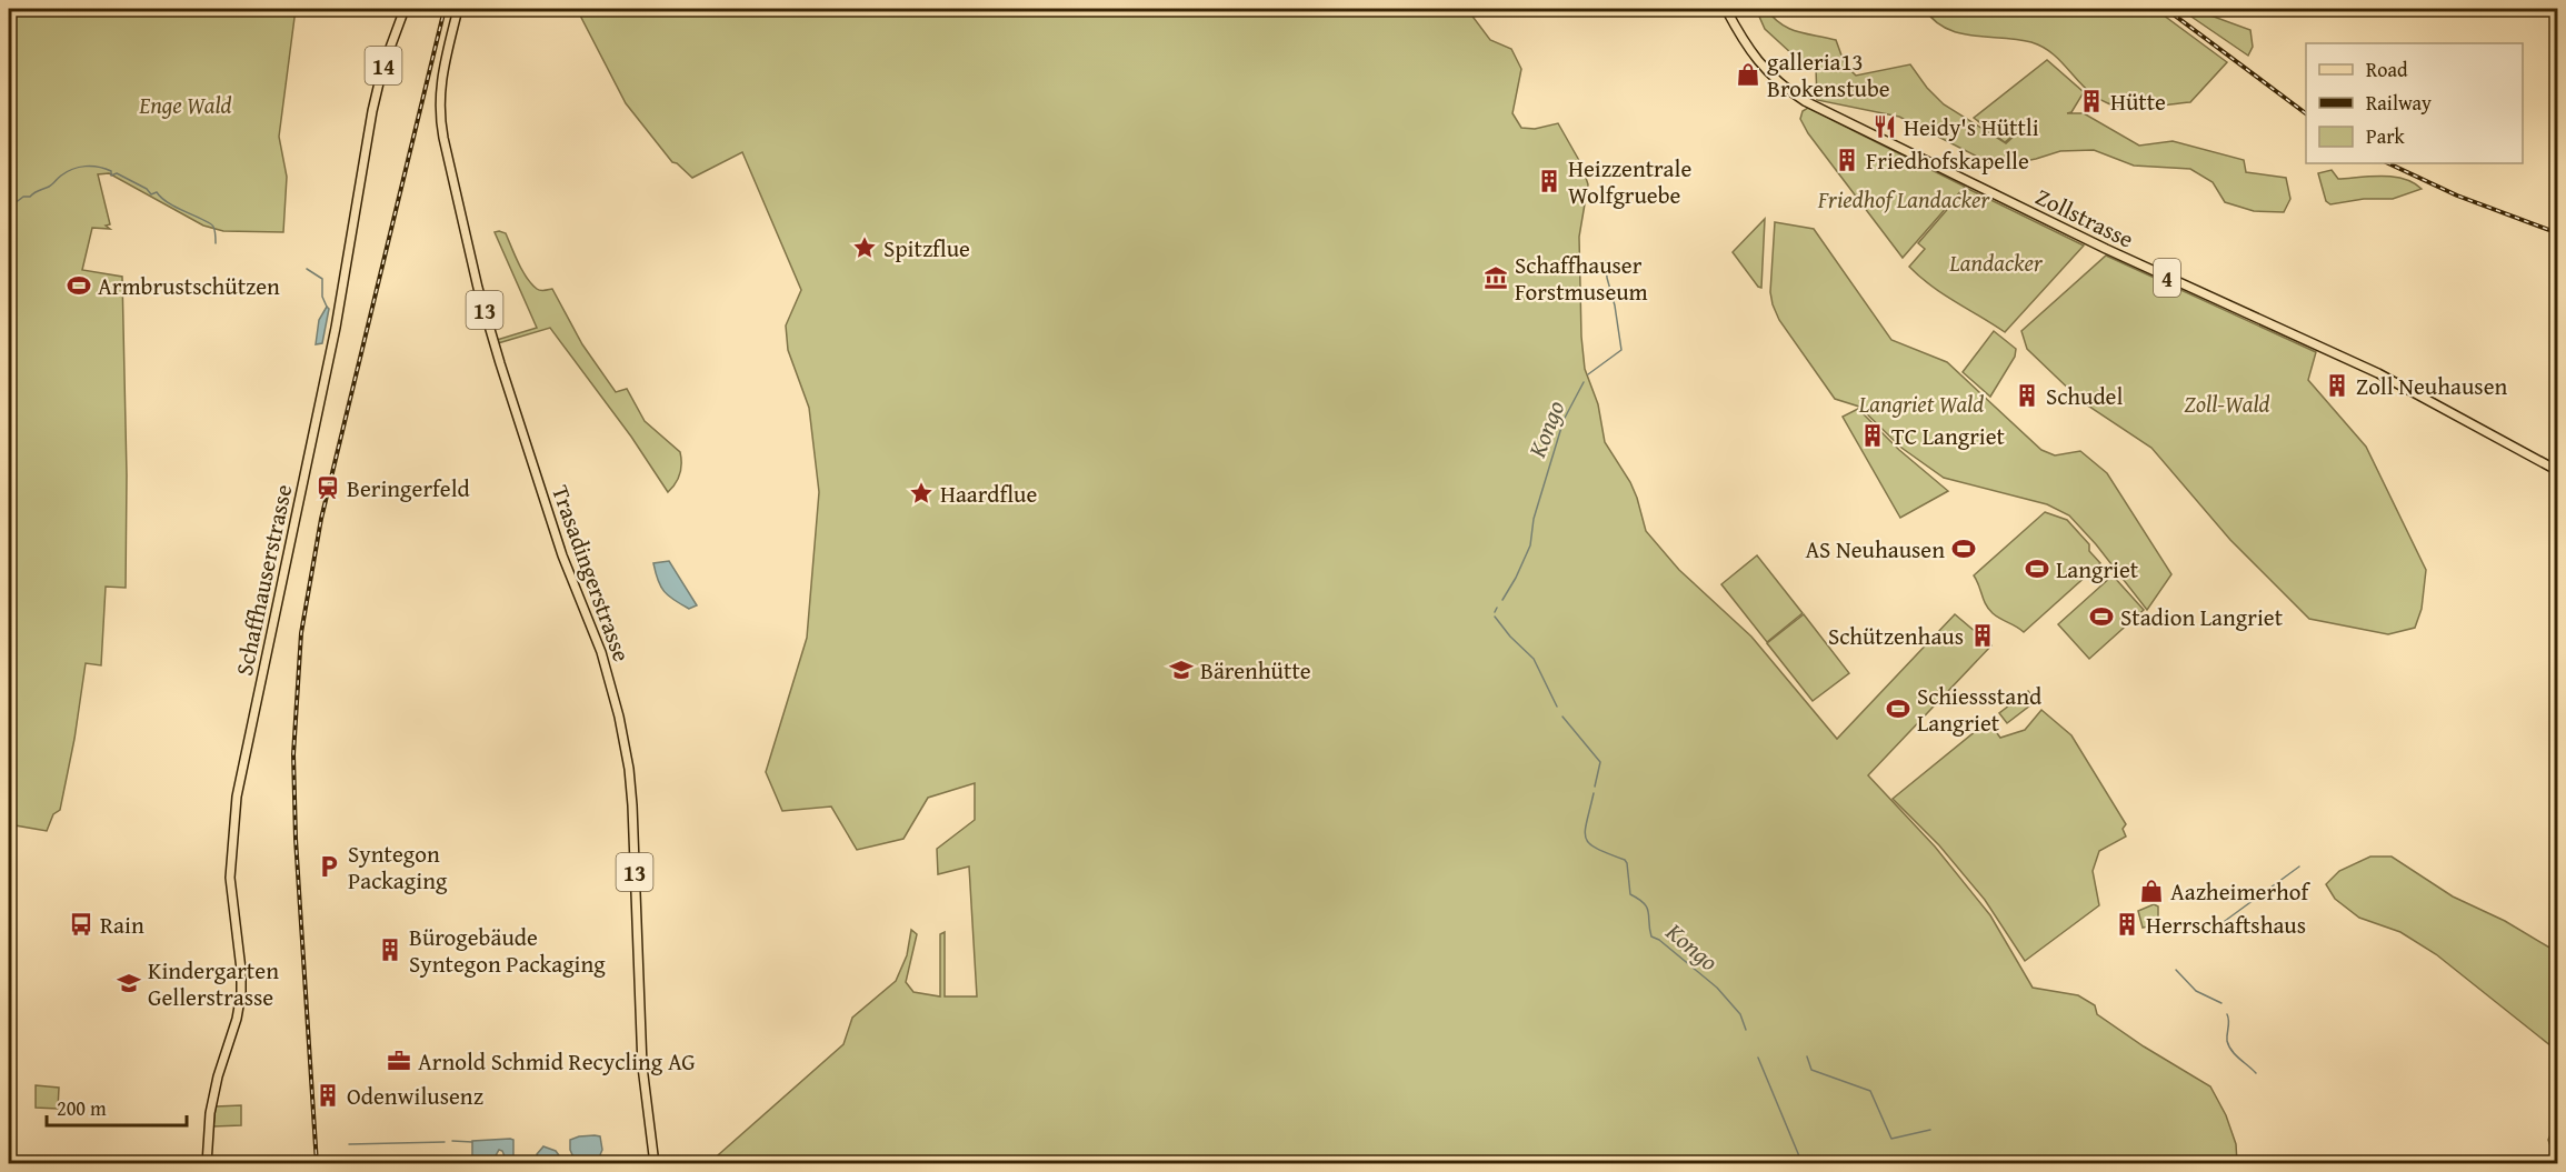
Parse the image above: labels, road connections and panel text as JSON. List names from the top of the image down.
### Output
{
  "streets": {
    "main road": [
      "14",
      "Zollstrasse",
      "4",
      "13",
      "Trasadingerstrasse",
      "Schaffhauserstrasse"
    ]
  },
  "water": ["Kongo"],
  "parks": [
    "Enge Wald",
    "Friedhof Landacker",
    "Landacker",
    "Langriet Wald",
    "Zoll-Wald"
  ],
  "places": {
    "shop": ["galleria13 Brokenstube", "Aazheimerhof"],
    "building": [
      "Hütte",
      "Friedhofskapelle",
      "Heizzentrale Wolfgruebe",
      "Zoll Neuhausen",
      "Schudel",
      "TC Langriet",
      "Schützenhaus",
      "Herrschaftshaus",
      "Bürogebäude Syntegon Packaging",
      "Odenwilusenz"
    ],
    "restaurant": ["Heidy's Hüttli"],
    "place": ["Spitzflue", "Haardflue"],
    "museum": ["Schaffhauser Forstmuseum"],
    "sports": [
      "Armbrustschützen",
      "AS Neuhausen",
      "Langriet",
      "Stadion Langriet",
      "Schiessstand Langriet"
    ],
    "station": ["Beringerfeld"],
    "school or university": ["Bärenhütte", "Kindergarten Gellerstrasse"],
    "parking": ["Syntegon Packaging"],
    "bus stop": ["Rain"],
    "office": ["Arnold Schmid Recycling AG"]
  },
  "legend": ["Road", "Railway", "Park"],
  "scale_bar": "200 m"
}
